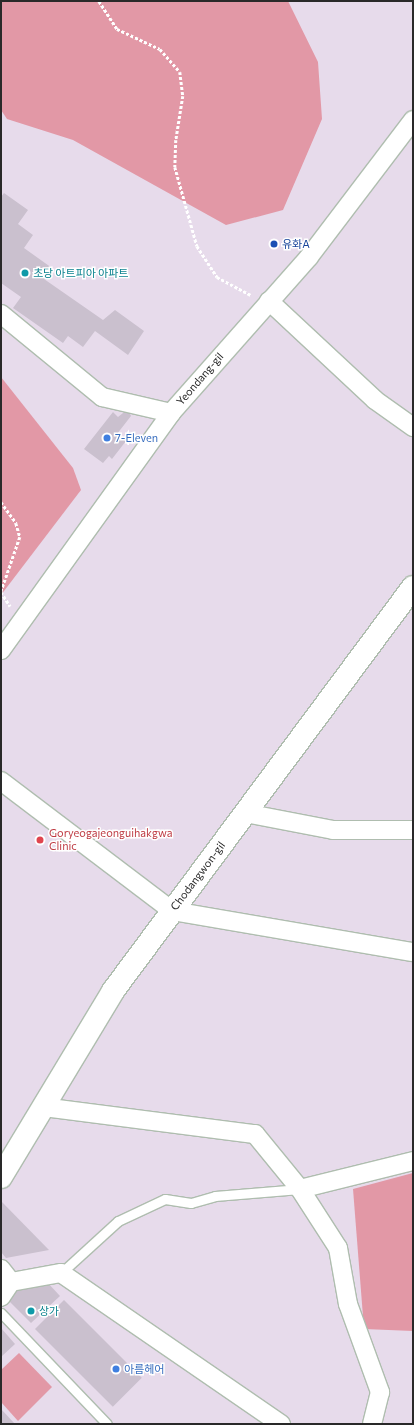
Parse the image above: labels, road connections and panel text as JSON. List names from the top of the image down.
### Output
{
  "streets": {
    "street": ["Yeondang-gil", "Chodangwon-gil"]
  },
  "places": [
    "유화A",
    "초당 아트피아 아파트",
    "7-Eleven",
    "Goryeogajeonguihakgwa Clinic",
    "상가",
    "아름헤어"
  ]
}
